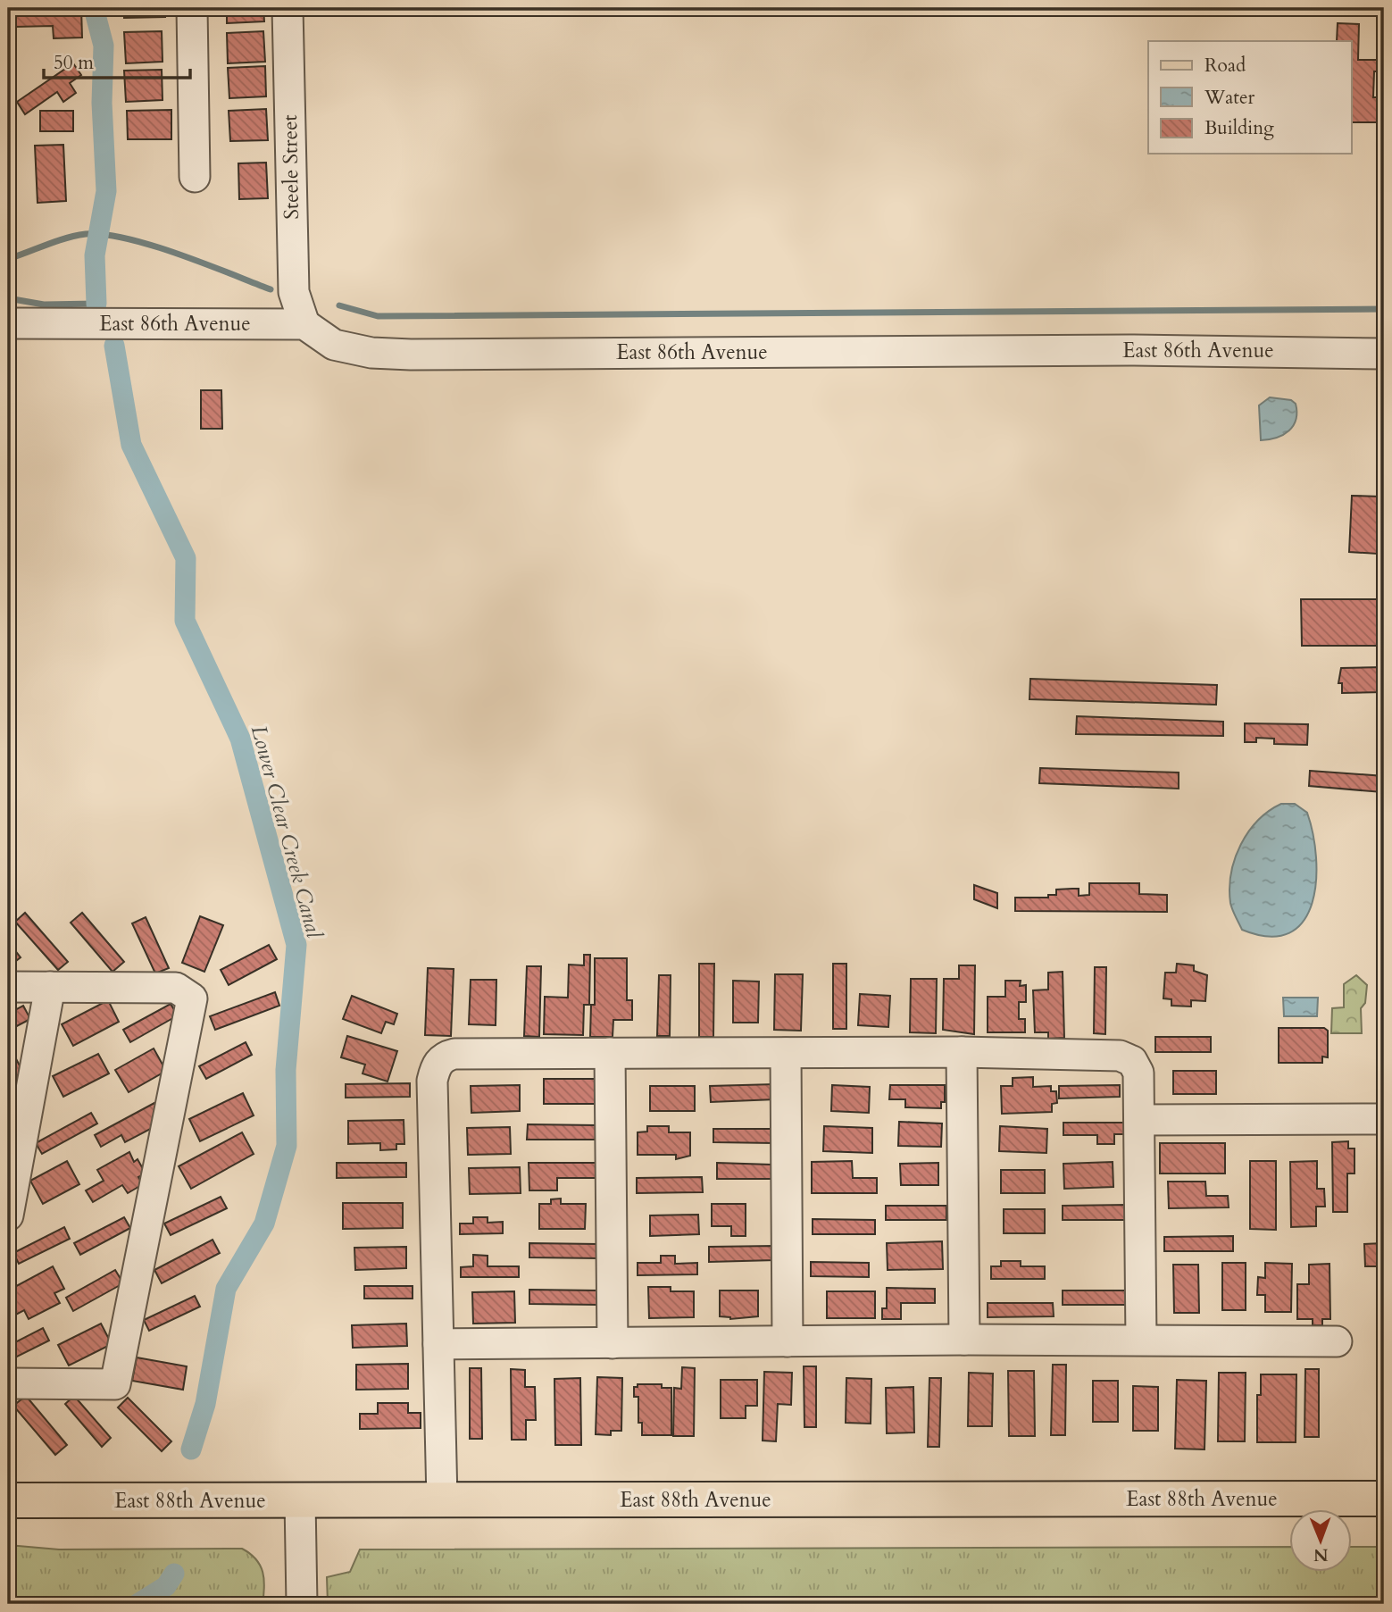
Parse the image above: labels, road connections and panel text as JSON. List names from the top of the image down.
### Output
{
  "streets": {
    "main road": ["East 88th Avenue"],
    "street": ["Steele Street", "East 86th Avenue"]
  },
  "crossings": [
    ["Steele Street", "East 86th Avenue"]
  ],
  "water": ["Lower Clear Creek Canal"],
  "legend": ["Road", "Water", "Building"],
  "scale_bar": "50 m",
  "north": "bottom"
}
